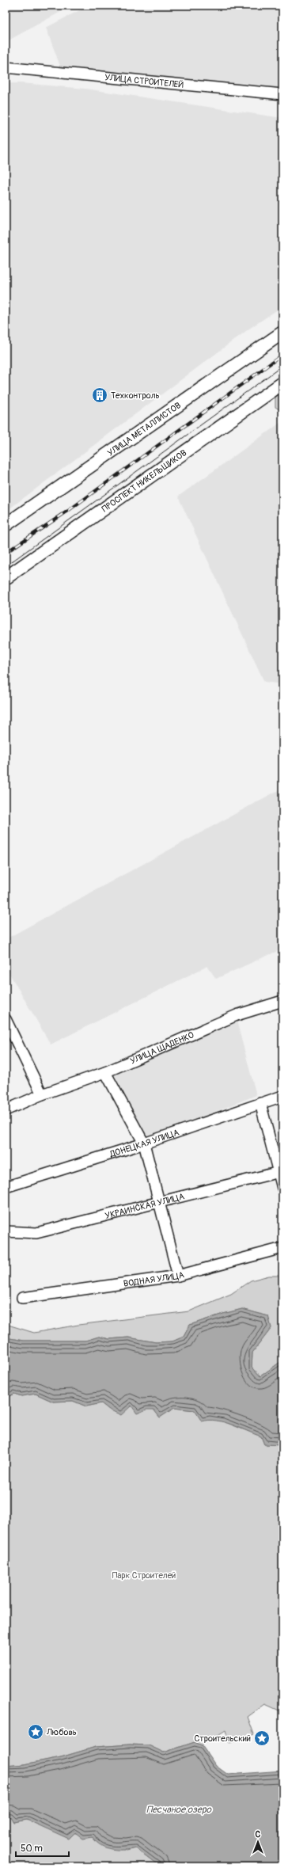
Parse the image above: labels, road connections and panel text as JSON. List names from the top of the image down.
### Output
{
  "streets": {
    "main road": ["УЛИЦА МЕТАЛЛИСТОВ", "ПРОСПЕКТ НИКЕЛЬЩИКОВ"],
    "street": [
      "УЛИЦА СТРОИТЕЛЕЙ",
      "УЛИЦА ЩАДЕНКО",
      "ДОНЕЦКАЯ УЛИЦА",
      "УКРАИНСКАЯ УЛИЦА",
      "ВОДНАЯ УЛИЦА"
    ]
  },
  "water": ["Песчаное озеро"],
  "parks": ["Парк Строителей"],
  "places": {
    "building": ["Техконтроль"],
    "place": ["Любовь", "Строительский"]
  },
  "scale_bar": "50 m",
  "north": "top"
}
